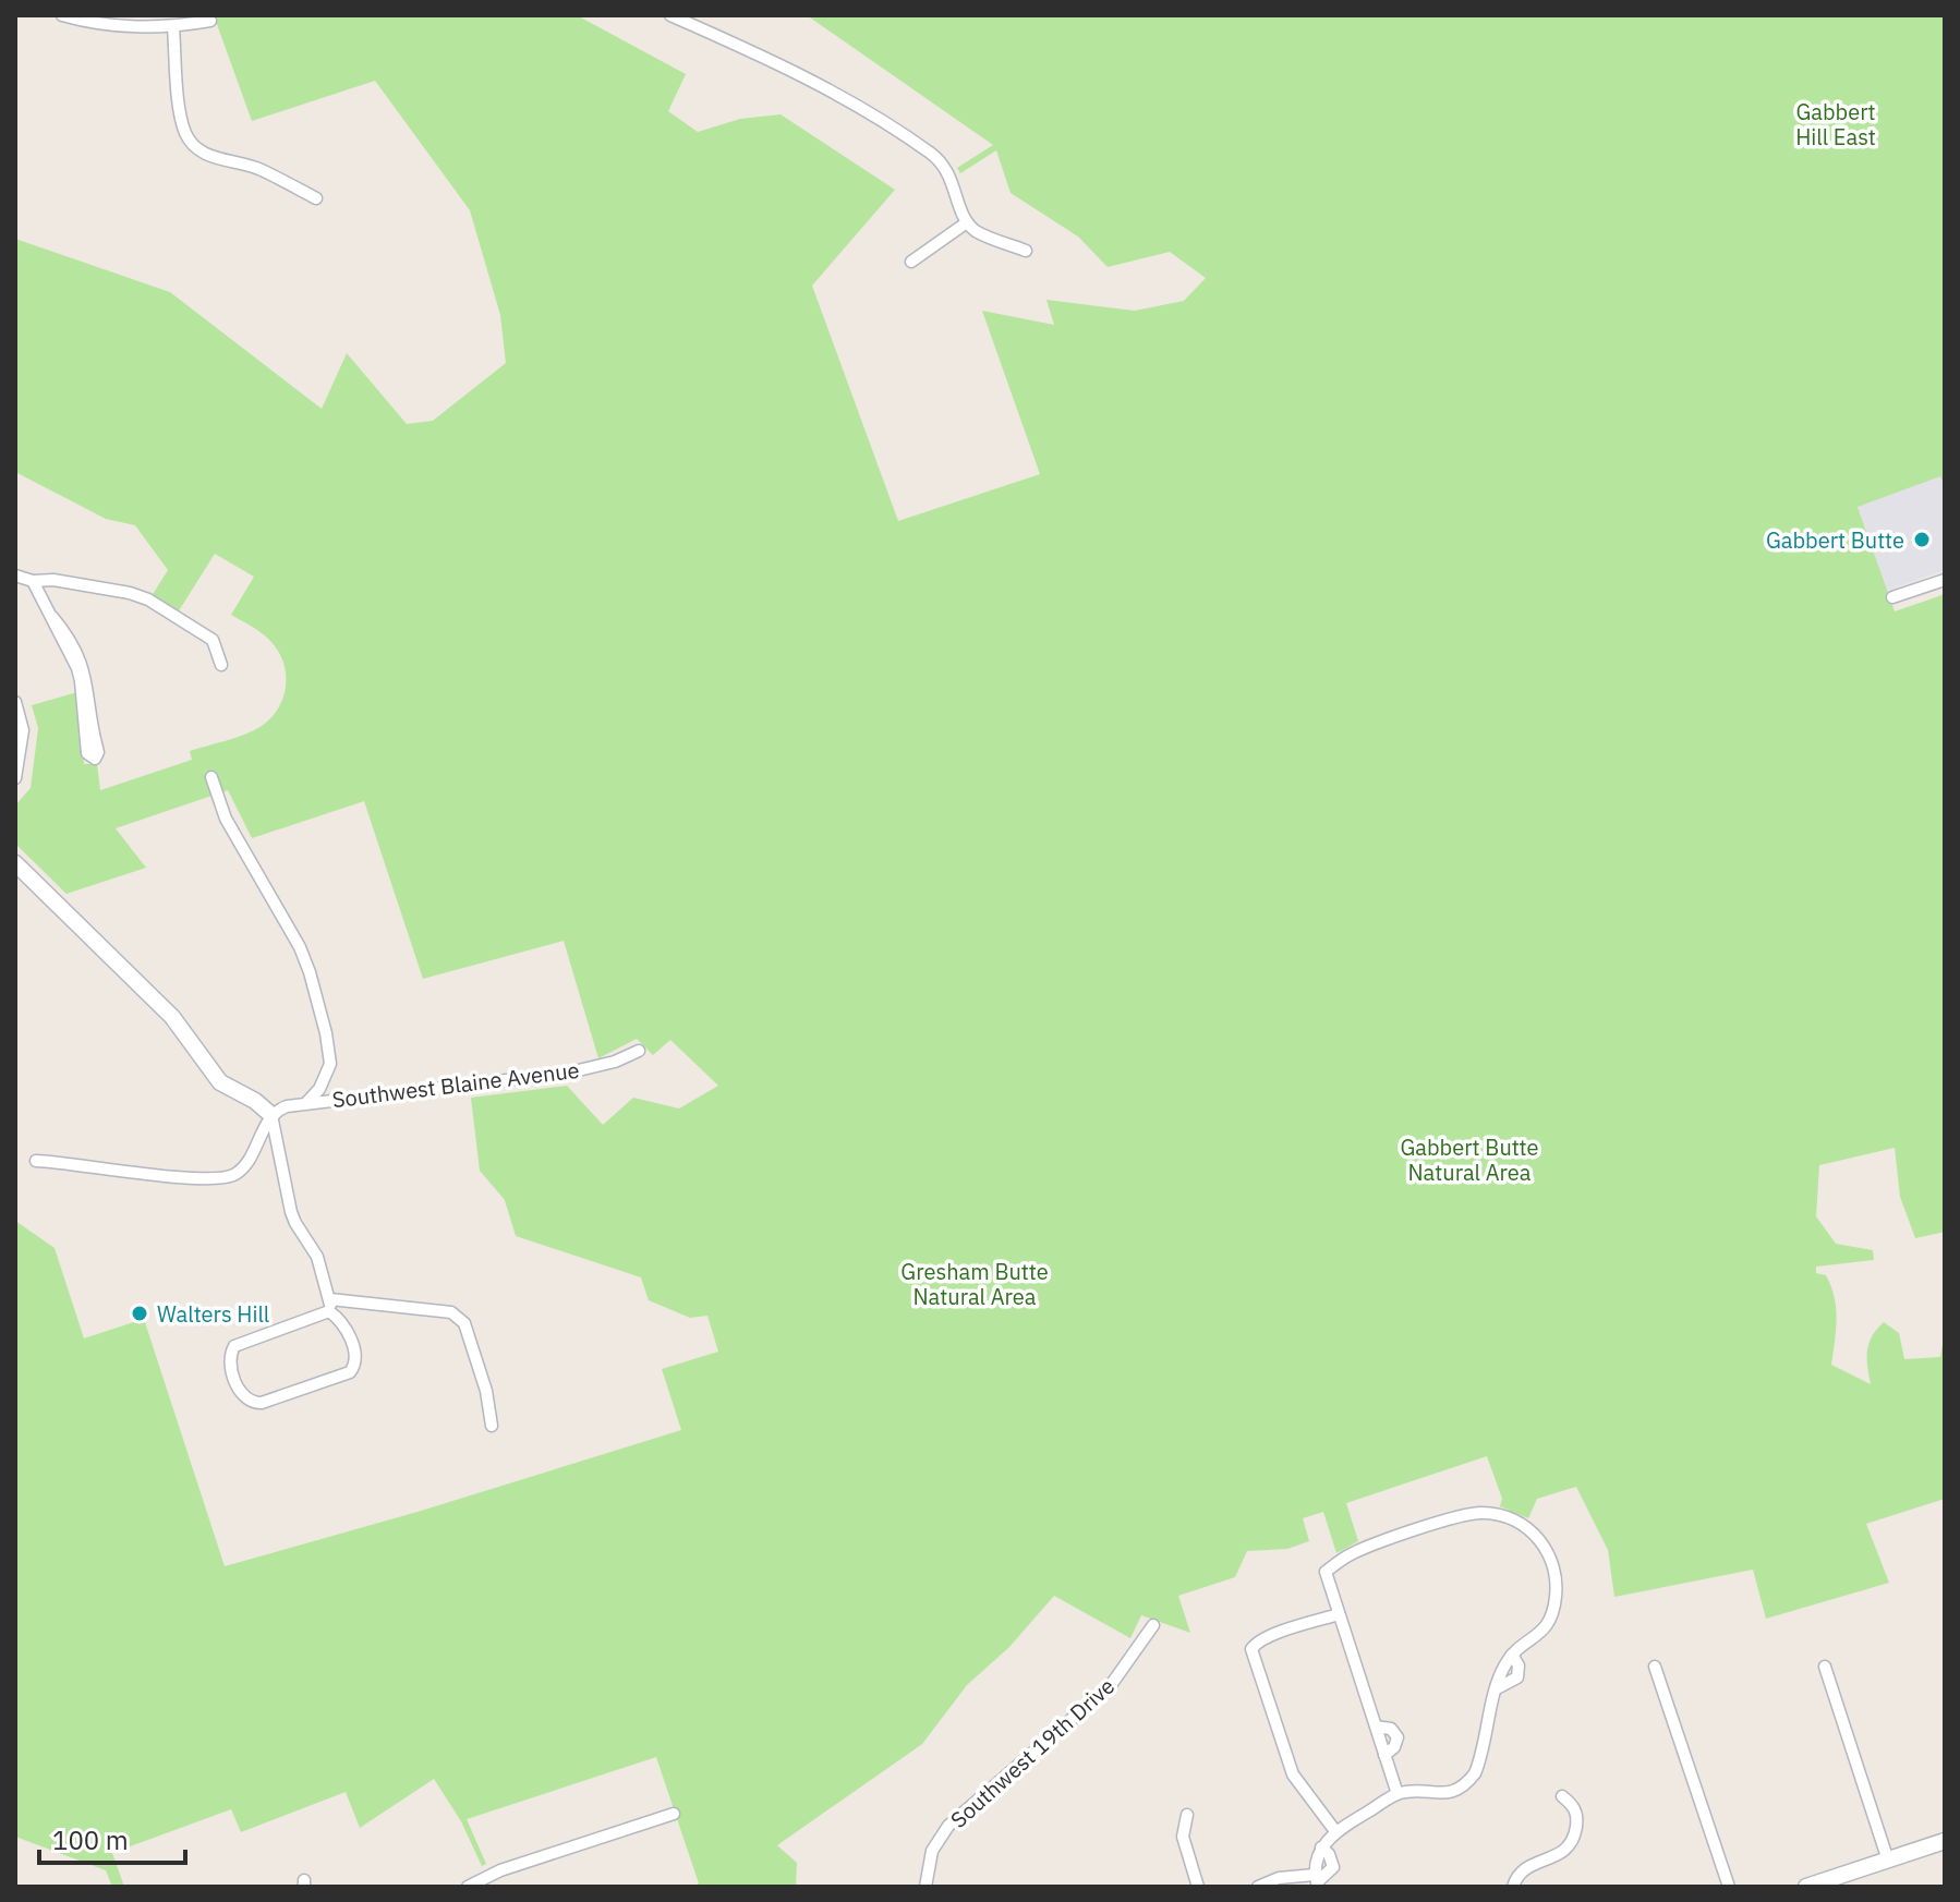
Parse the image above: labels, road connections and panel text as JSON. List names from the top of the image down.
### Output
{
  "streets": {
    "street": ["Southwest Blaine Avenue", "Southwest 19th Drive"]
  },
  "parks": ["Gabbert Hill East", "Gabbert Butte Natural Area", "Gresham Butte Natural Area"],
  "places": ["Gabbert Butte", "Walters Hill"],
  "scale_bar": "100 m"
}
